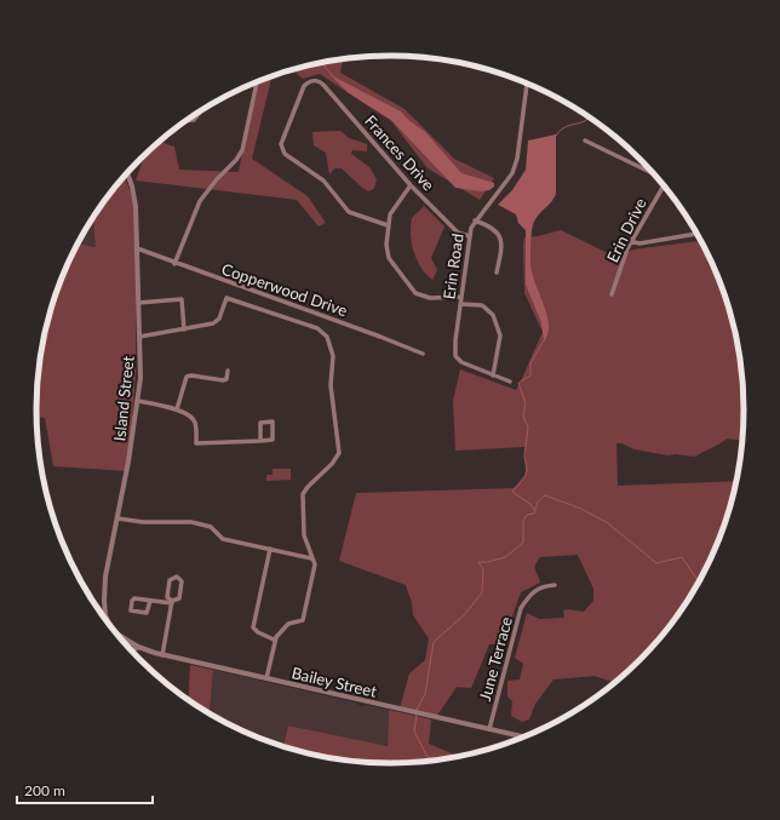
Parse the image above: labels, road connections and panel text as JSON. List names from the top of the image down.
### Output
{
  "streets": {
    "street": [
      "Frances Drive",
      "Erin Drive",
      "Erin Road",
      "Copperwood Drive",
      "Island Street",
      "June Terrace",
      "Bailey Street"
    ]
  },
  "crossings": [
    ["Frances Drive", "Erin Road"],
    ["Copperwood Drive", "Island Street"],
    ["June Terrace", "Bailey Street"]
  ],
  "scale_bar": "200 m"
}
